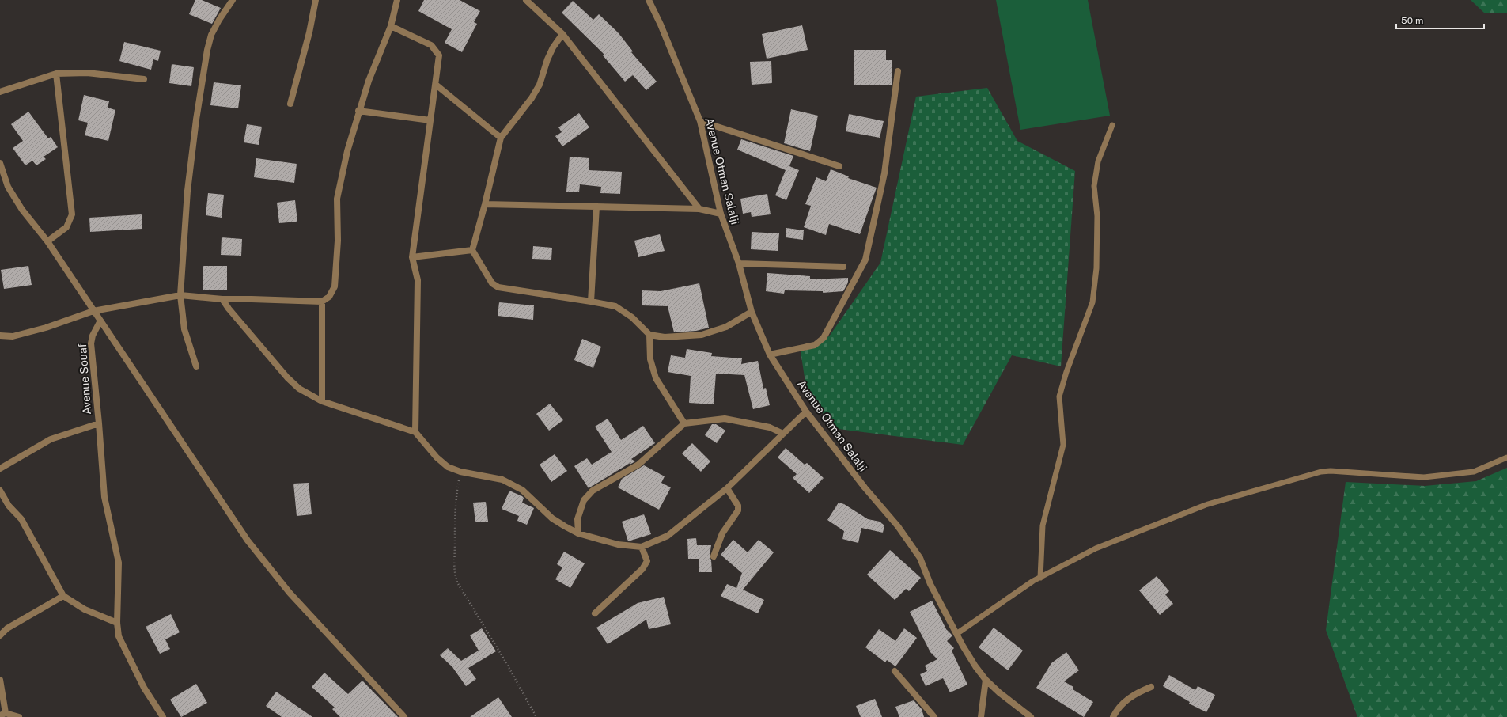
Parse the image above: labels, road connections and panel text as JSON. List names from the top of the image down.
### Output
{
  "streets": {
    "street": ["Avenue Otman Salalji", "Avenue Souaf"]
  },
  "scale_bar": "50 m"
}
